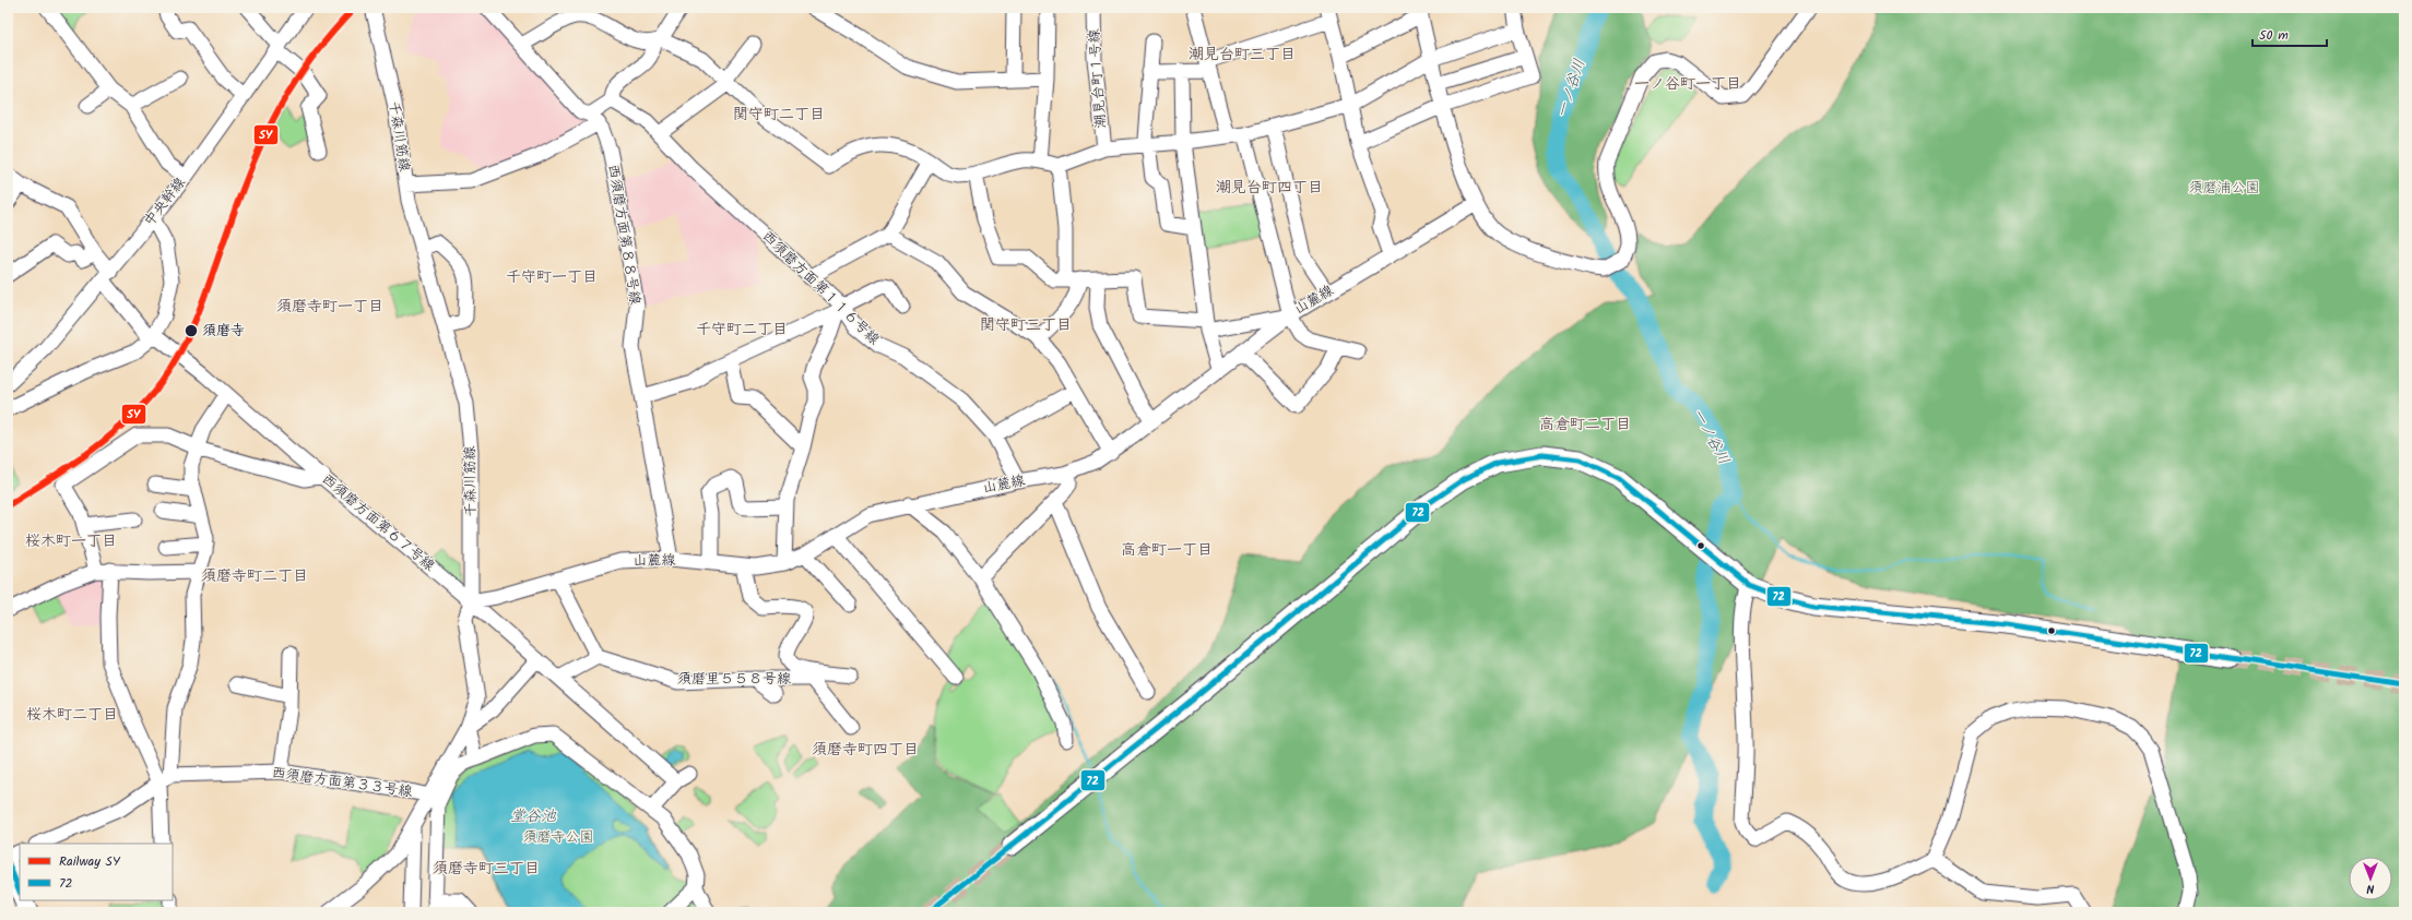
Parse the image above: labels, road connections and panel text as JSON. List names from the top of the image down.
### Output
{
  "streets": {
    "street": [
      "潮見台町１号線",
      "千森川筋線",
      "中央幹線",
      "西須磨方面第８８号線",
      "西須磨方面第１１６号線",
      "山麓線",
      "西須磨方面第６７号線",
      "須磨里５５８号線",
      "西須磨方面第３３号線"
    ]
  },
  "crossings": [
    ["千森川筋線", "山麓線"],
    ["千森川筋線", "西須磨方面第６７号線"],
    ["千森川筋線", "西須磨方面第３３号線"],
    ["中央幹線", "西須磨方面第６７号線"],
    ["西須磨方面第８８号線", "山麓線"],
    ["西須磨方面第１１６号線", "山麓線"],
    ["山麓線", "西須磨方面第６７号線"]
  ],
  "districts": [
    "潮見台町三丁目",
    "一ノ谷町一丁目",
    "関守町二丁目",
    "潮見台町四丁目",
    "千守町一丁目",
    "須磨寺町一丁目",
    "関守町三丁目",
    "千守町二丁目",
    "高倉町二丁目",
    "桜木町一丁目",
    "高倉町一丁目",
    "須磨寺町二丁目",
    "桜木町二丁目",
    "須磨寺町四丁目",
    "須磨寺町三丁目"
  ],
  "water": ["一ノ谷川", "堂谷池"],
  "parks": ["須磨浦公園", "須磨寺公園"],
  "places": ["須磨寺"],
  "lines": ["rail line SY", "transit line 72"],
  "legend": ["Railway SY", "72"],
  "scale_bar": "50 m",
  "north": "bottom"
}
